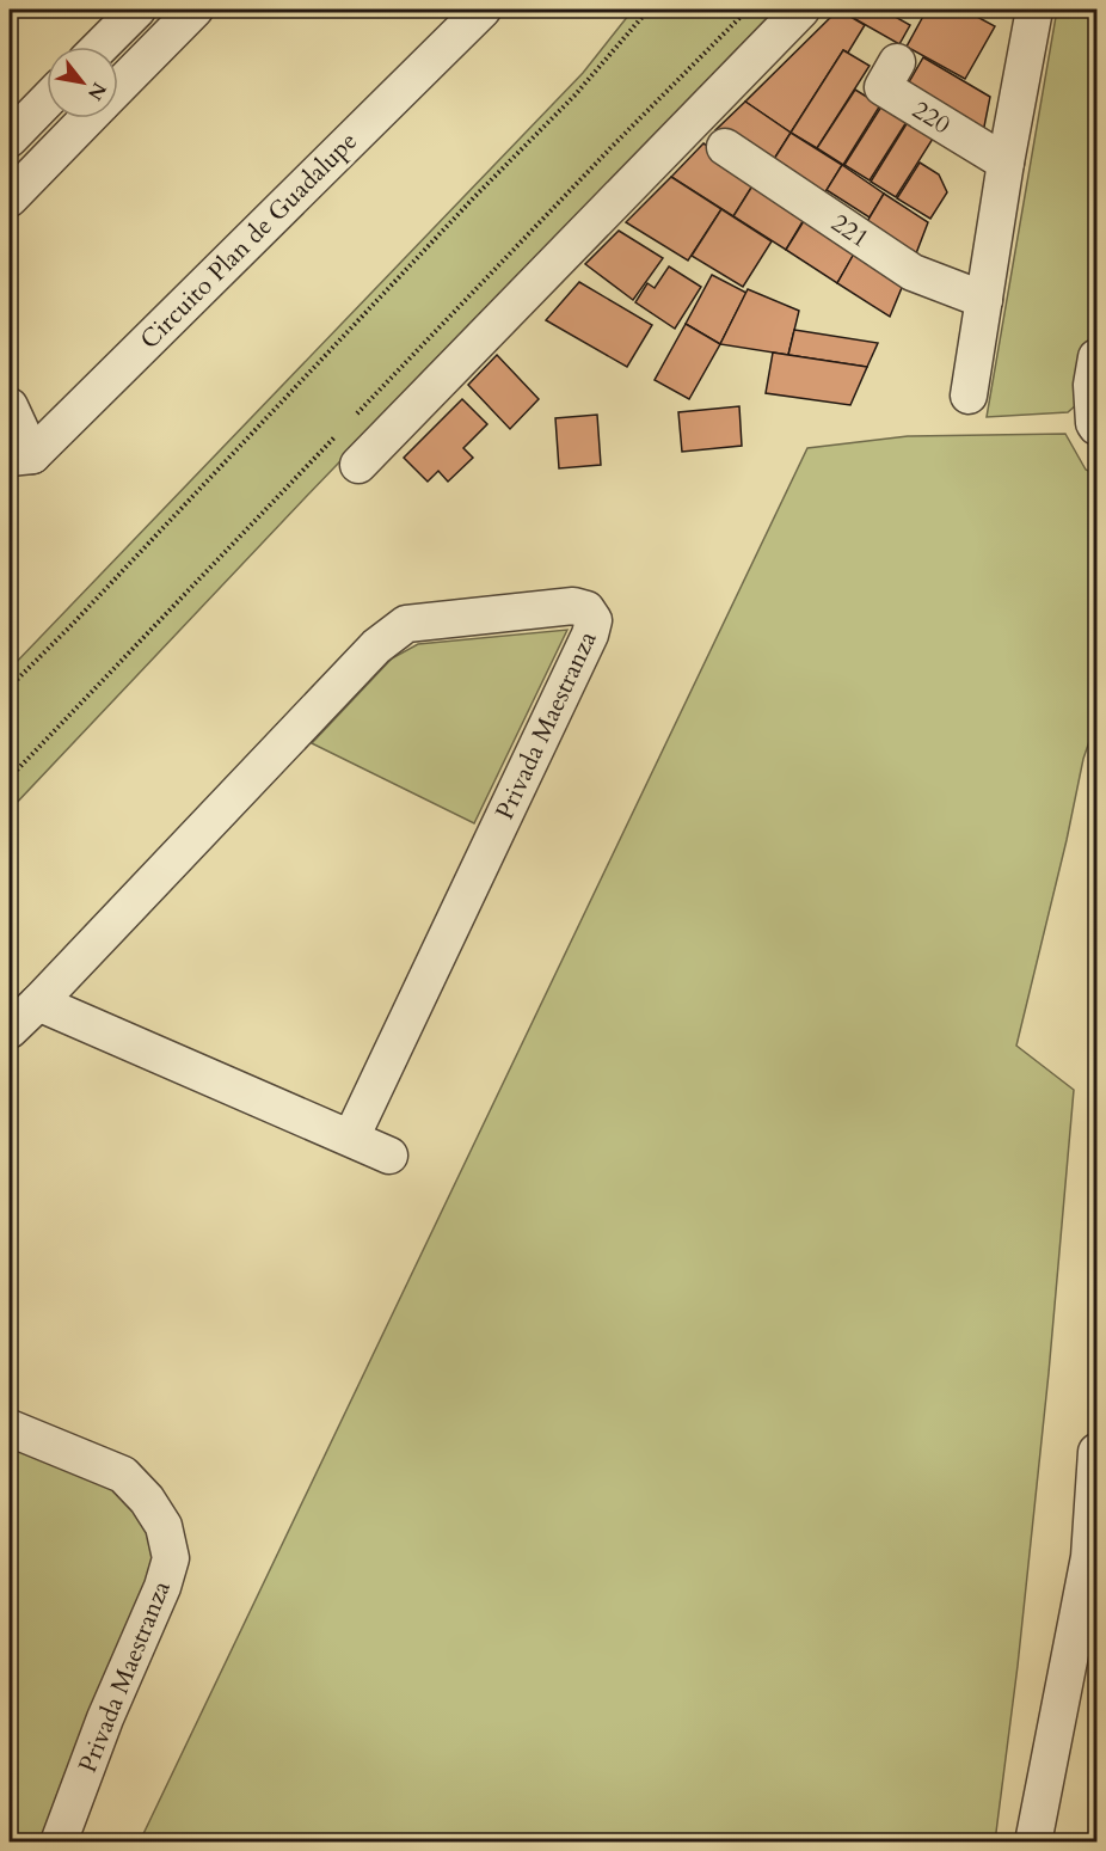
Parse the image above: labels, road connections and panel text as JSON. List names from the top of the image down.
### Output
{
  "streets": {
    "street": [
      "220",
      "221",
      "Circuito Plan de Guadalupe",
      "Privada Maestranza"
    ]
  },
  "north": "bottom right"
}
